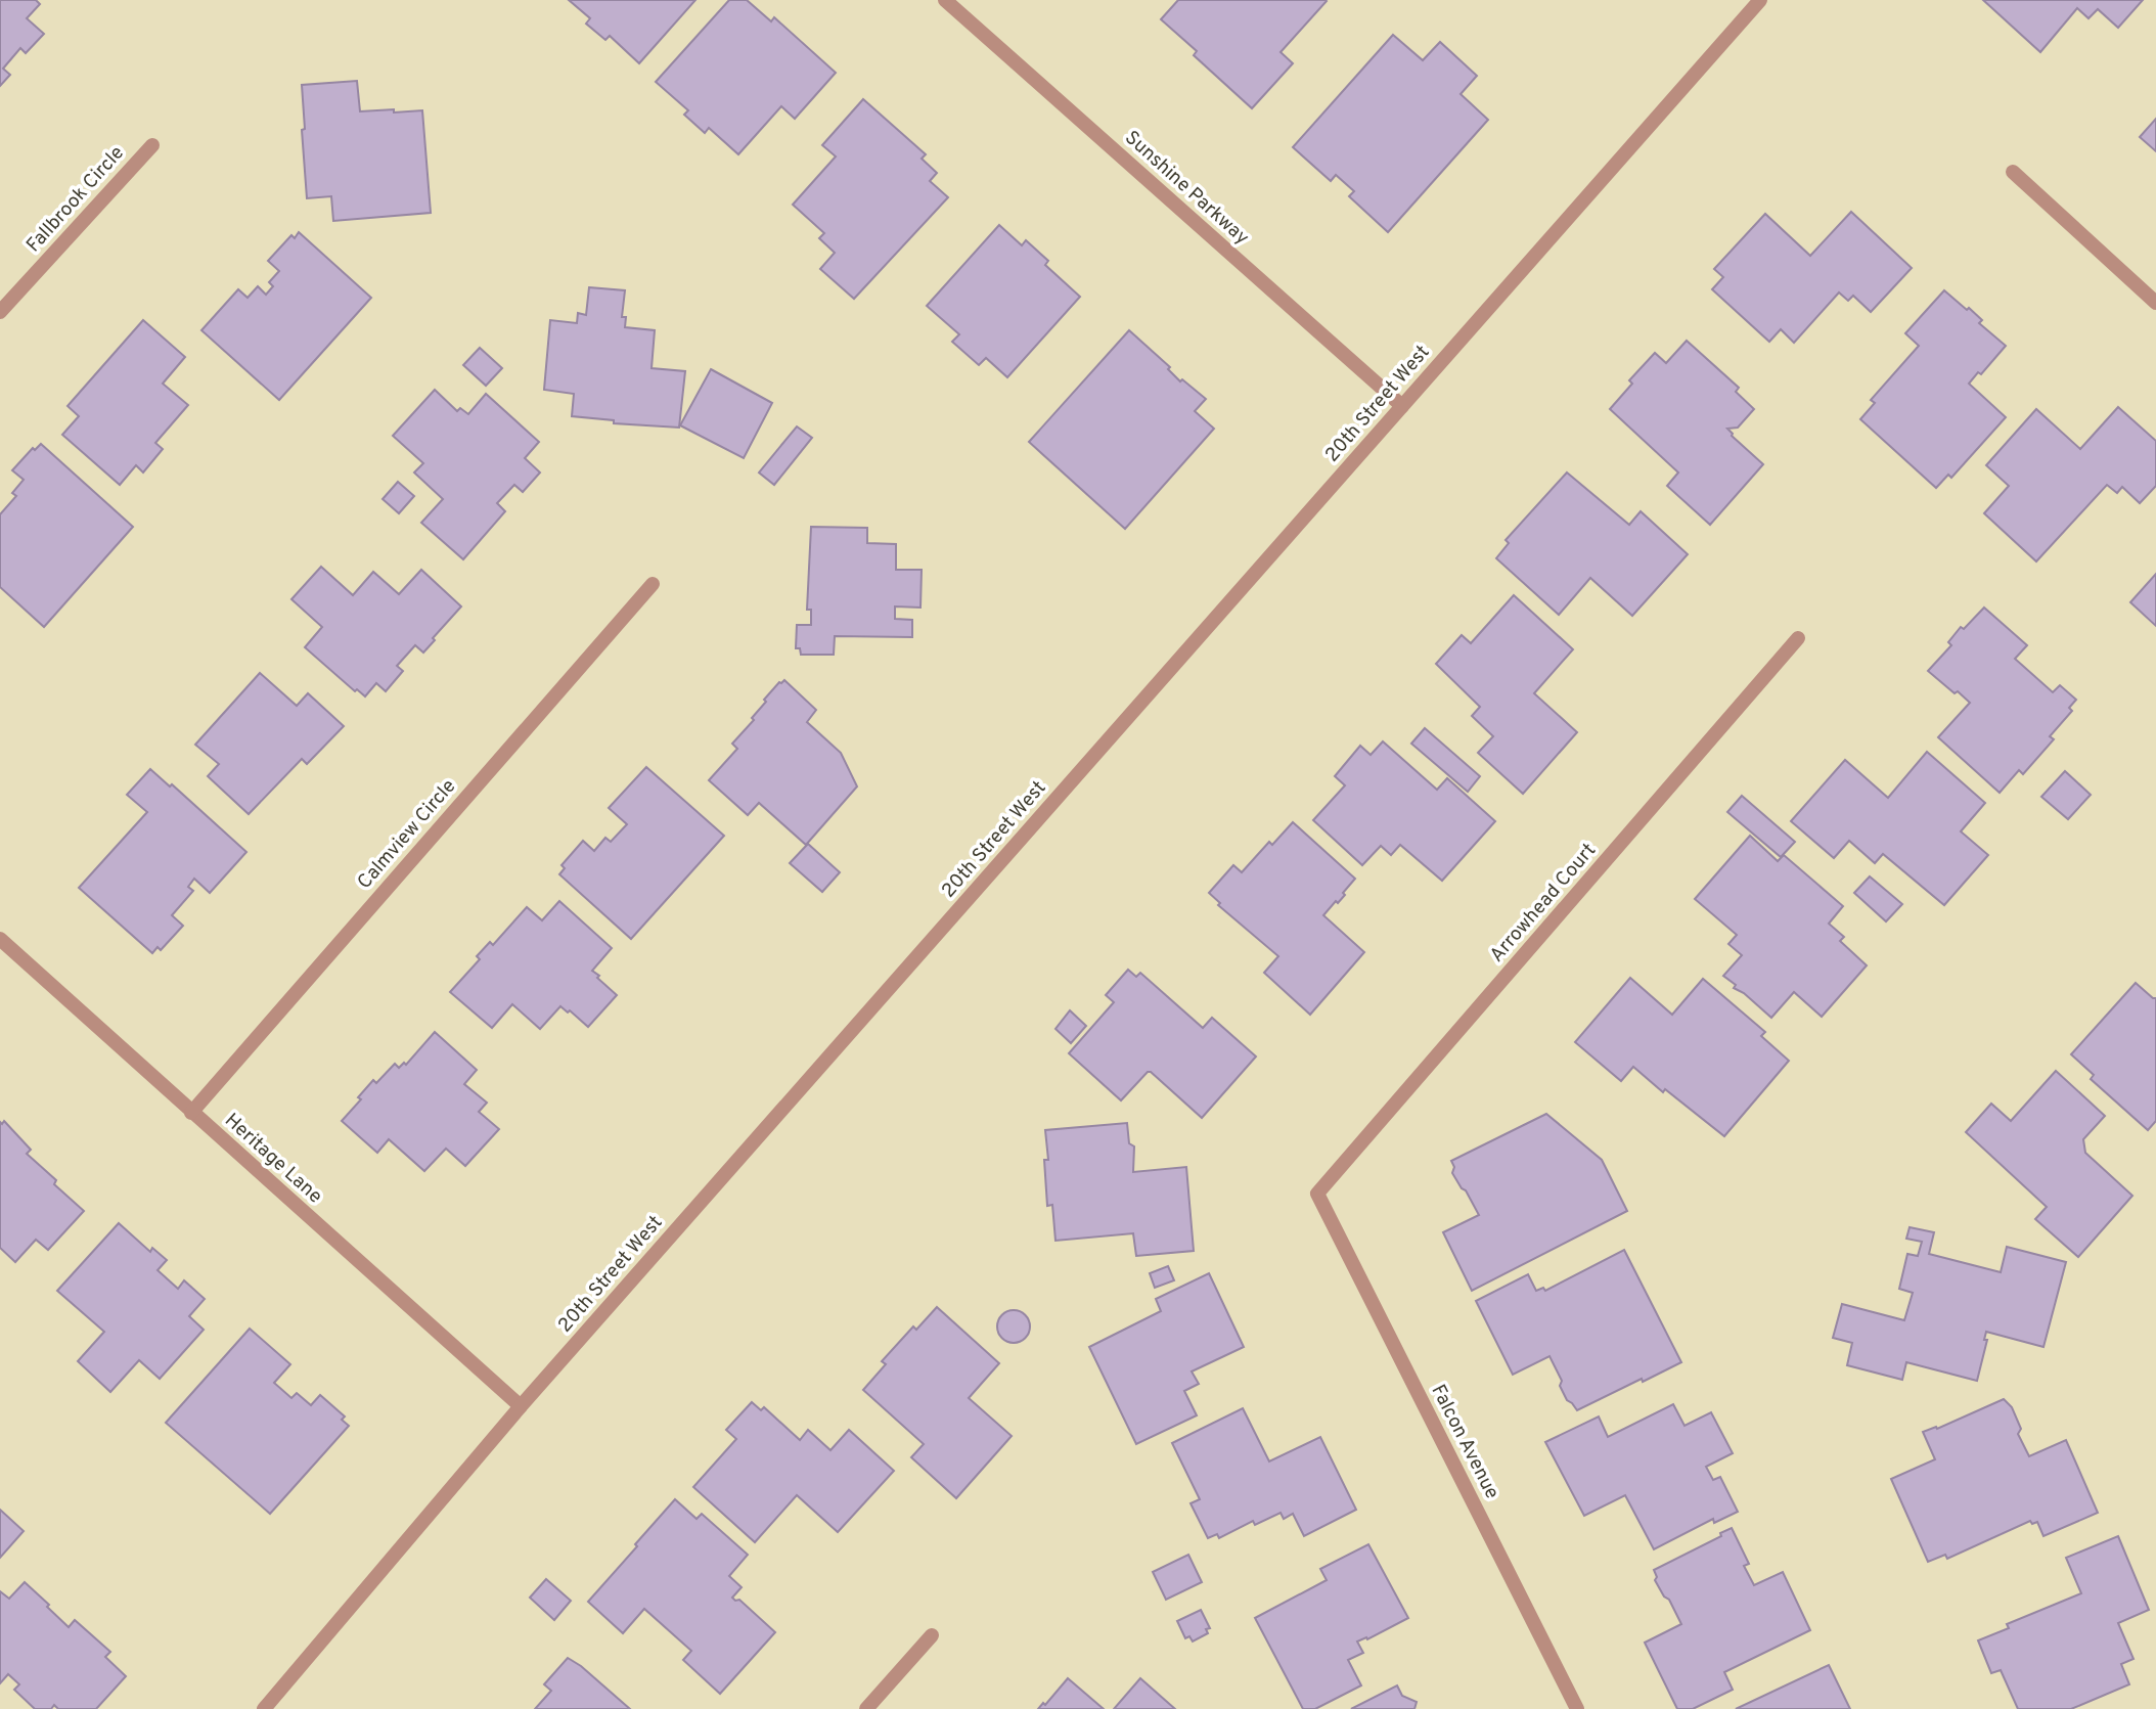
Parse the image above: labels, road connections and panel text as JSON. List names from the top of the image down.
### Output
{
  "streets": {
    "street": [
      "Sunshine Parkway",
      "Fallbrook Circle",
      "20th Street West",
      "Calmview Circle",
      "Arrowhead Court",
      "Heritage Lane",
      "Falcon Avenue"
    ]
  },
  "crossings": [
    ["Sunshine Parkway", "20th Street West"],
    ["20th Street West", "Heritage Lane"],
    ["Calmview Circle", "Heritage Lane"],
    ["Arrowhead Court", "Falcon Avenue"]
  ]
}
